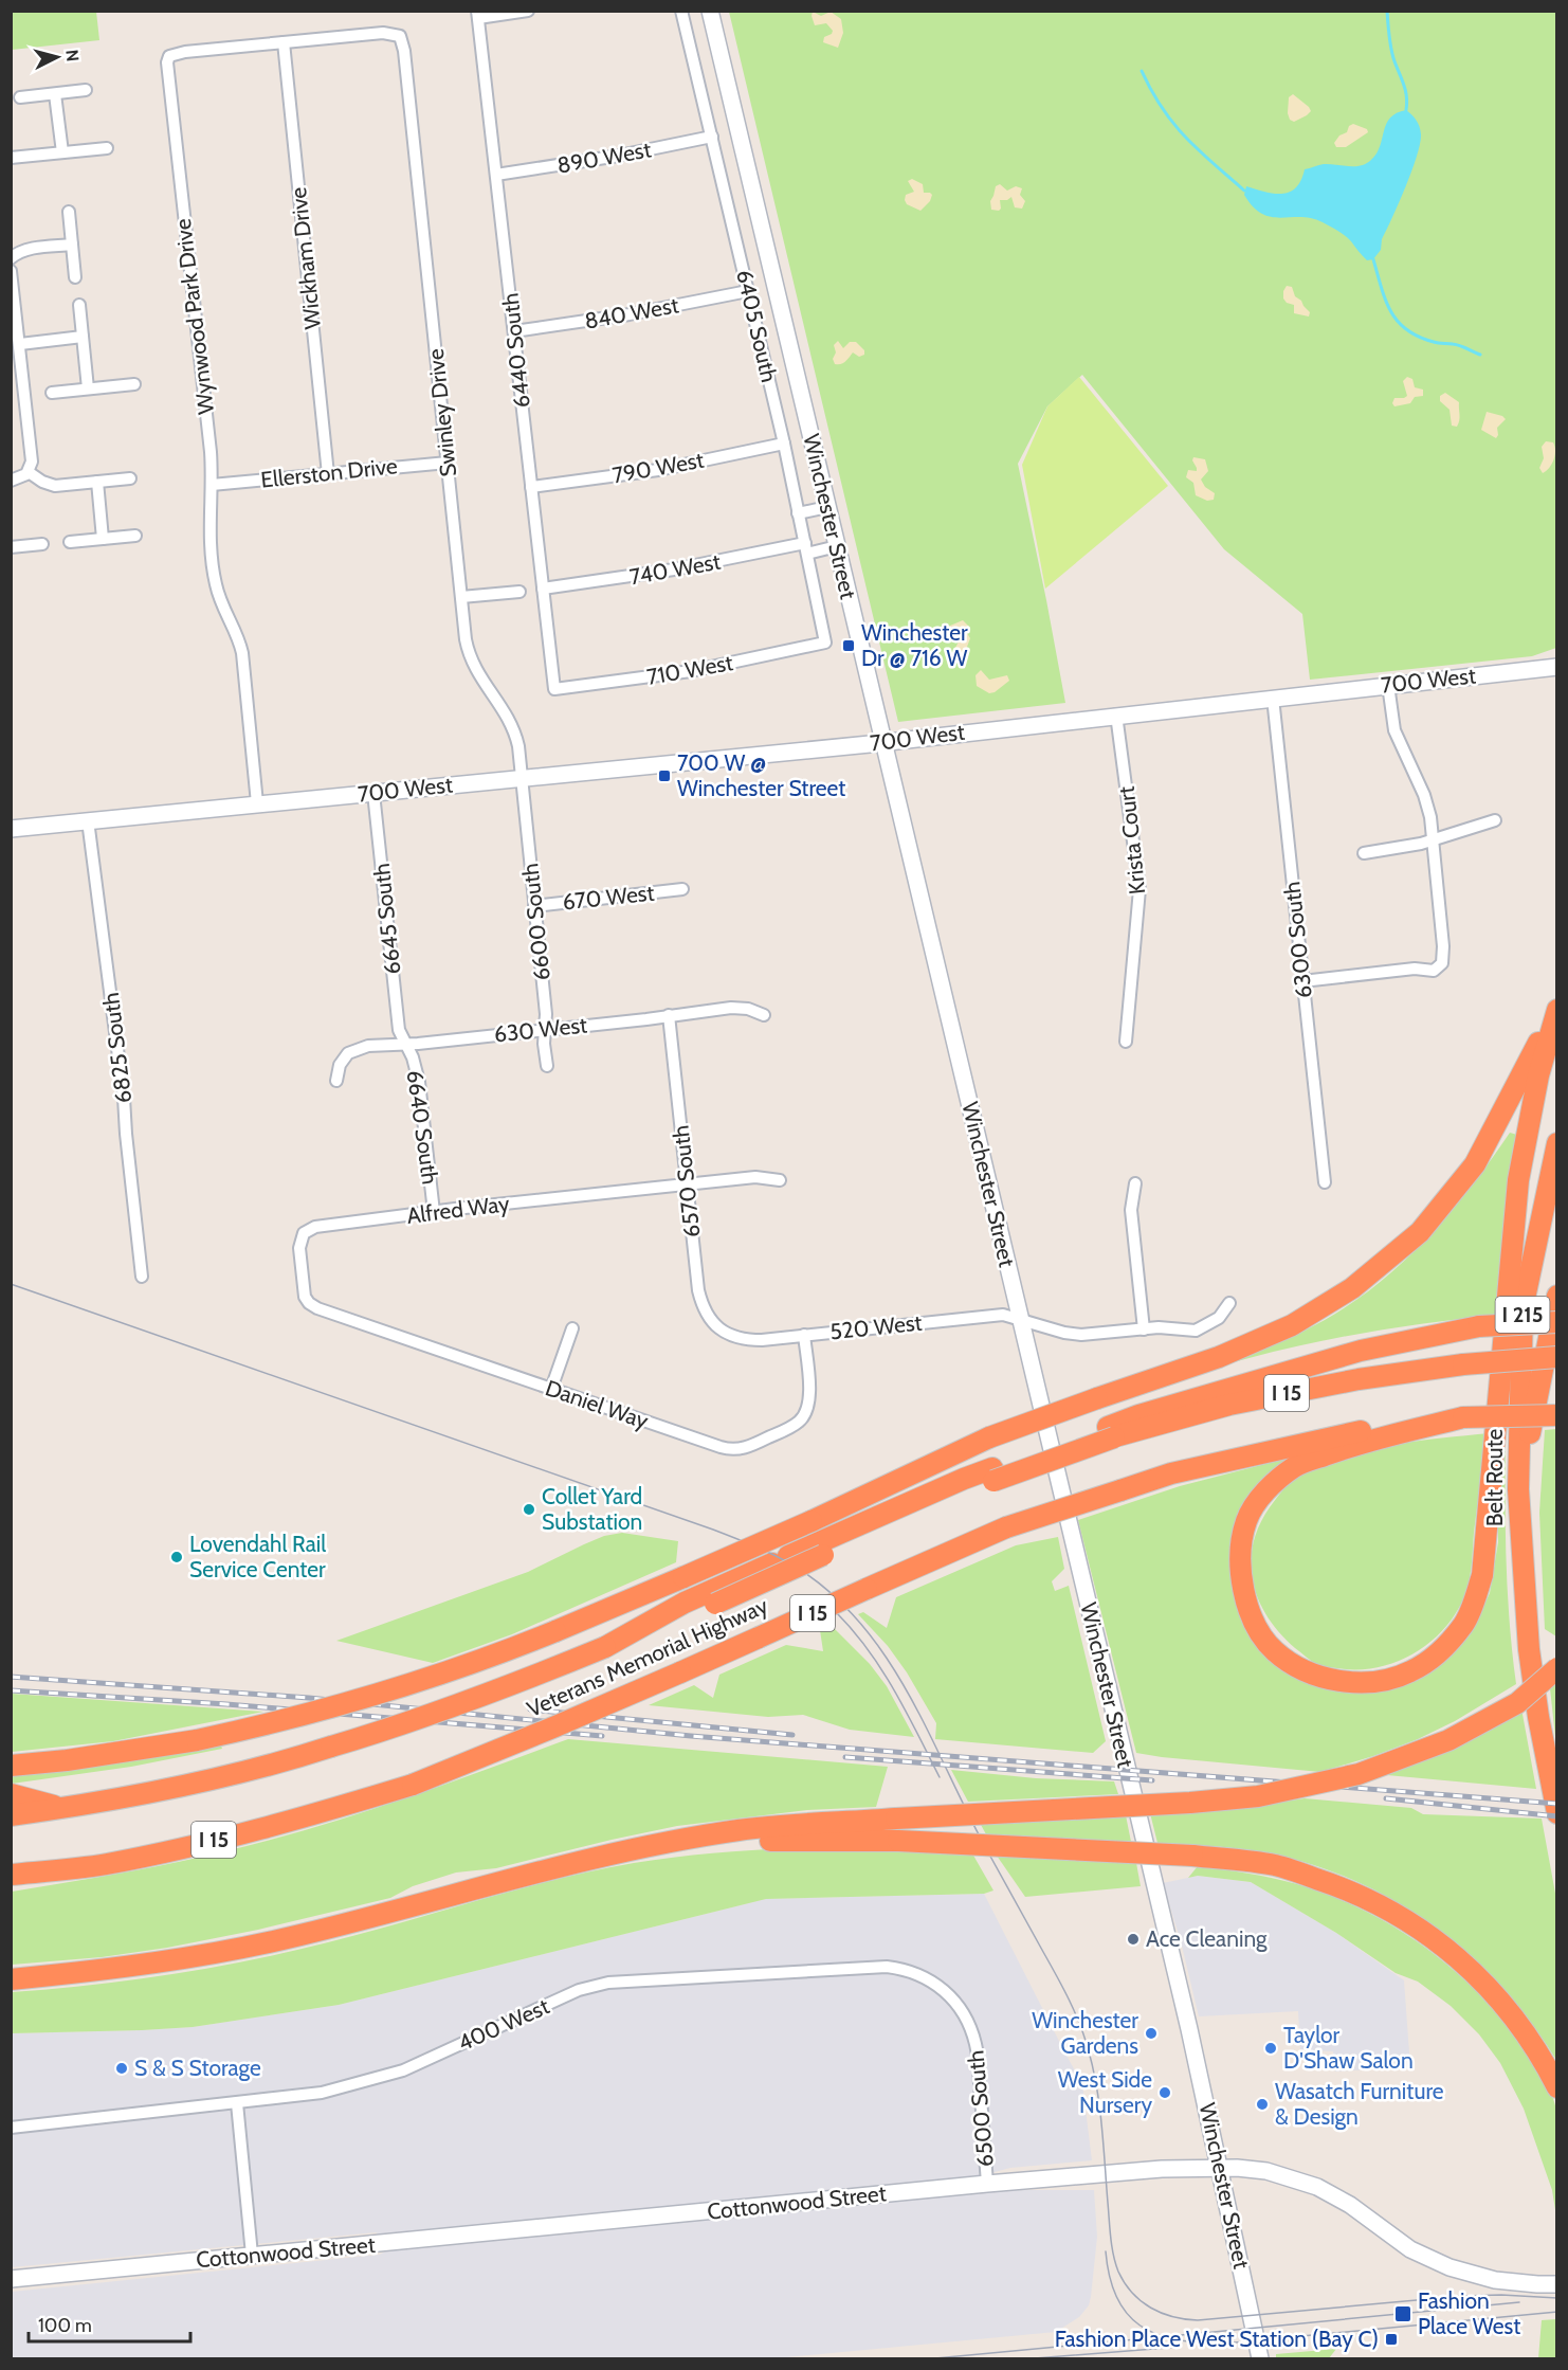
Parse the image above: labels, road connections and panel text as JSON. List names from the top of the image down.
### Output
{
  "streets": {
    "highway": [
      "I 215",
      "I 15",
      "Belt Route",
      "Veterans Memorial Highway"
    ],
    "main road": ["Winchester Street", "700 West", "Cottonwood Street"],
    "street": [
      "890 West",
      "Wickham Drive",
      "840 West",
      "Wynwood Park Drive",
      "6405 South",
      "6440 South",
      "Swinley Drive",
      "790 West",
      "Ellerston Drive",
      "740 West",
      "710 West",
      "Krista Court",
      "670 West",
      "6645 South",
      "6600 South",
      "6300 South",
      "630 West",
      "6825 South",
      "6640 South",
      "6570 South",
      "Alfred Way",
      "520 West",
      "Daniel Way",
      "400 West",
      "6500 South"
    ]
  },
  "crossings": [
    ["890 West", "6405 South"],
    ["890 West", "6440 South"],
    ["Wickham Drive", "Wynwood Park Drive"],
    ["Wickham Drive", "Ellerston Drive"],
    ["840 West", "6405 South"],
    ["840 West", "6440 South"],
    ["Wynwood Park Drive", "Swinley Drive"],
    ["Wynwood Park Drive", "Ellerston Drive"],
    ["Wynwood Park Drive", "700 West"],
    ["6405 South", "790 West"],
    ["6405 South", "740 West"],
    ["6405 South", "710 West"],
    ["6440 South", "790 West"],
    ["6440 South", "740 West"],
    ["6440 South", "710 West"],
    ["Swinley Drive", "Ellerston Drive"],
    ["Swinley Drive", "700 West"],
    ["Swinley Drive", "6600 South"],
    ["Winchester Street", "740 West"],
    ["Winchester Street", "700 West"],
    ["Winchester Street", "520 West"],
    ["Winchester Street", "Cottonwood Street"],
    ["700 West", "Krista Court"],
    ["700 West", "6645 South"],
    ["700 West", "6600 South"],
    ["700 West", "6300 South"],
    ["700 West", "6825 South"],
    ["670 West", "6600 South"],
    ["6645 South", "630 West"],
    ["6645 South", "6640 South"],
    ["6600 South", "630 West"],
    ["630 West", "6640 South"],
    ["630 West", "6570 South"],
    ["6640 South", "Alfred Way"],
    ["6570 South", "Alfred Way"],
    ["6570 South", "520 West"],
    ["Alfred Way", "Daniel Way"],
    ["520 West", "Daniel Way"],
    ["400 West", "6500 South"],
    ["6500 South", "Cottonwood Street"]
  ],
  "places": {
    "transit": [
      "Winchester Dr @ 716 W",
      "700 W @ Winchester Street",
      "Fashion Place West",
      "Fashion Place West Station (Bay C)"
    ],
    "other": [
      "Collet Yard Substation",
      "Lovendahl Rail Service Center",
      "Ace Cleaning",
      "Winchester Gardens",
      "Taylor D'Shaw Salon",
      "S & S Storage",
      "West Side Nursery",
      "Wasatch Furniture & Design"
    ]
  },
  "scale_bar": "100 m",
  "north": "right"
}
